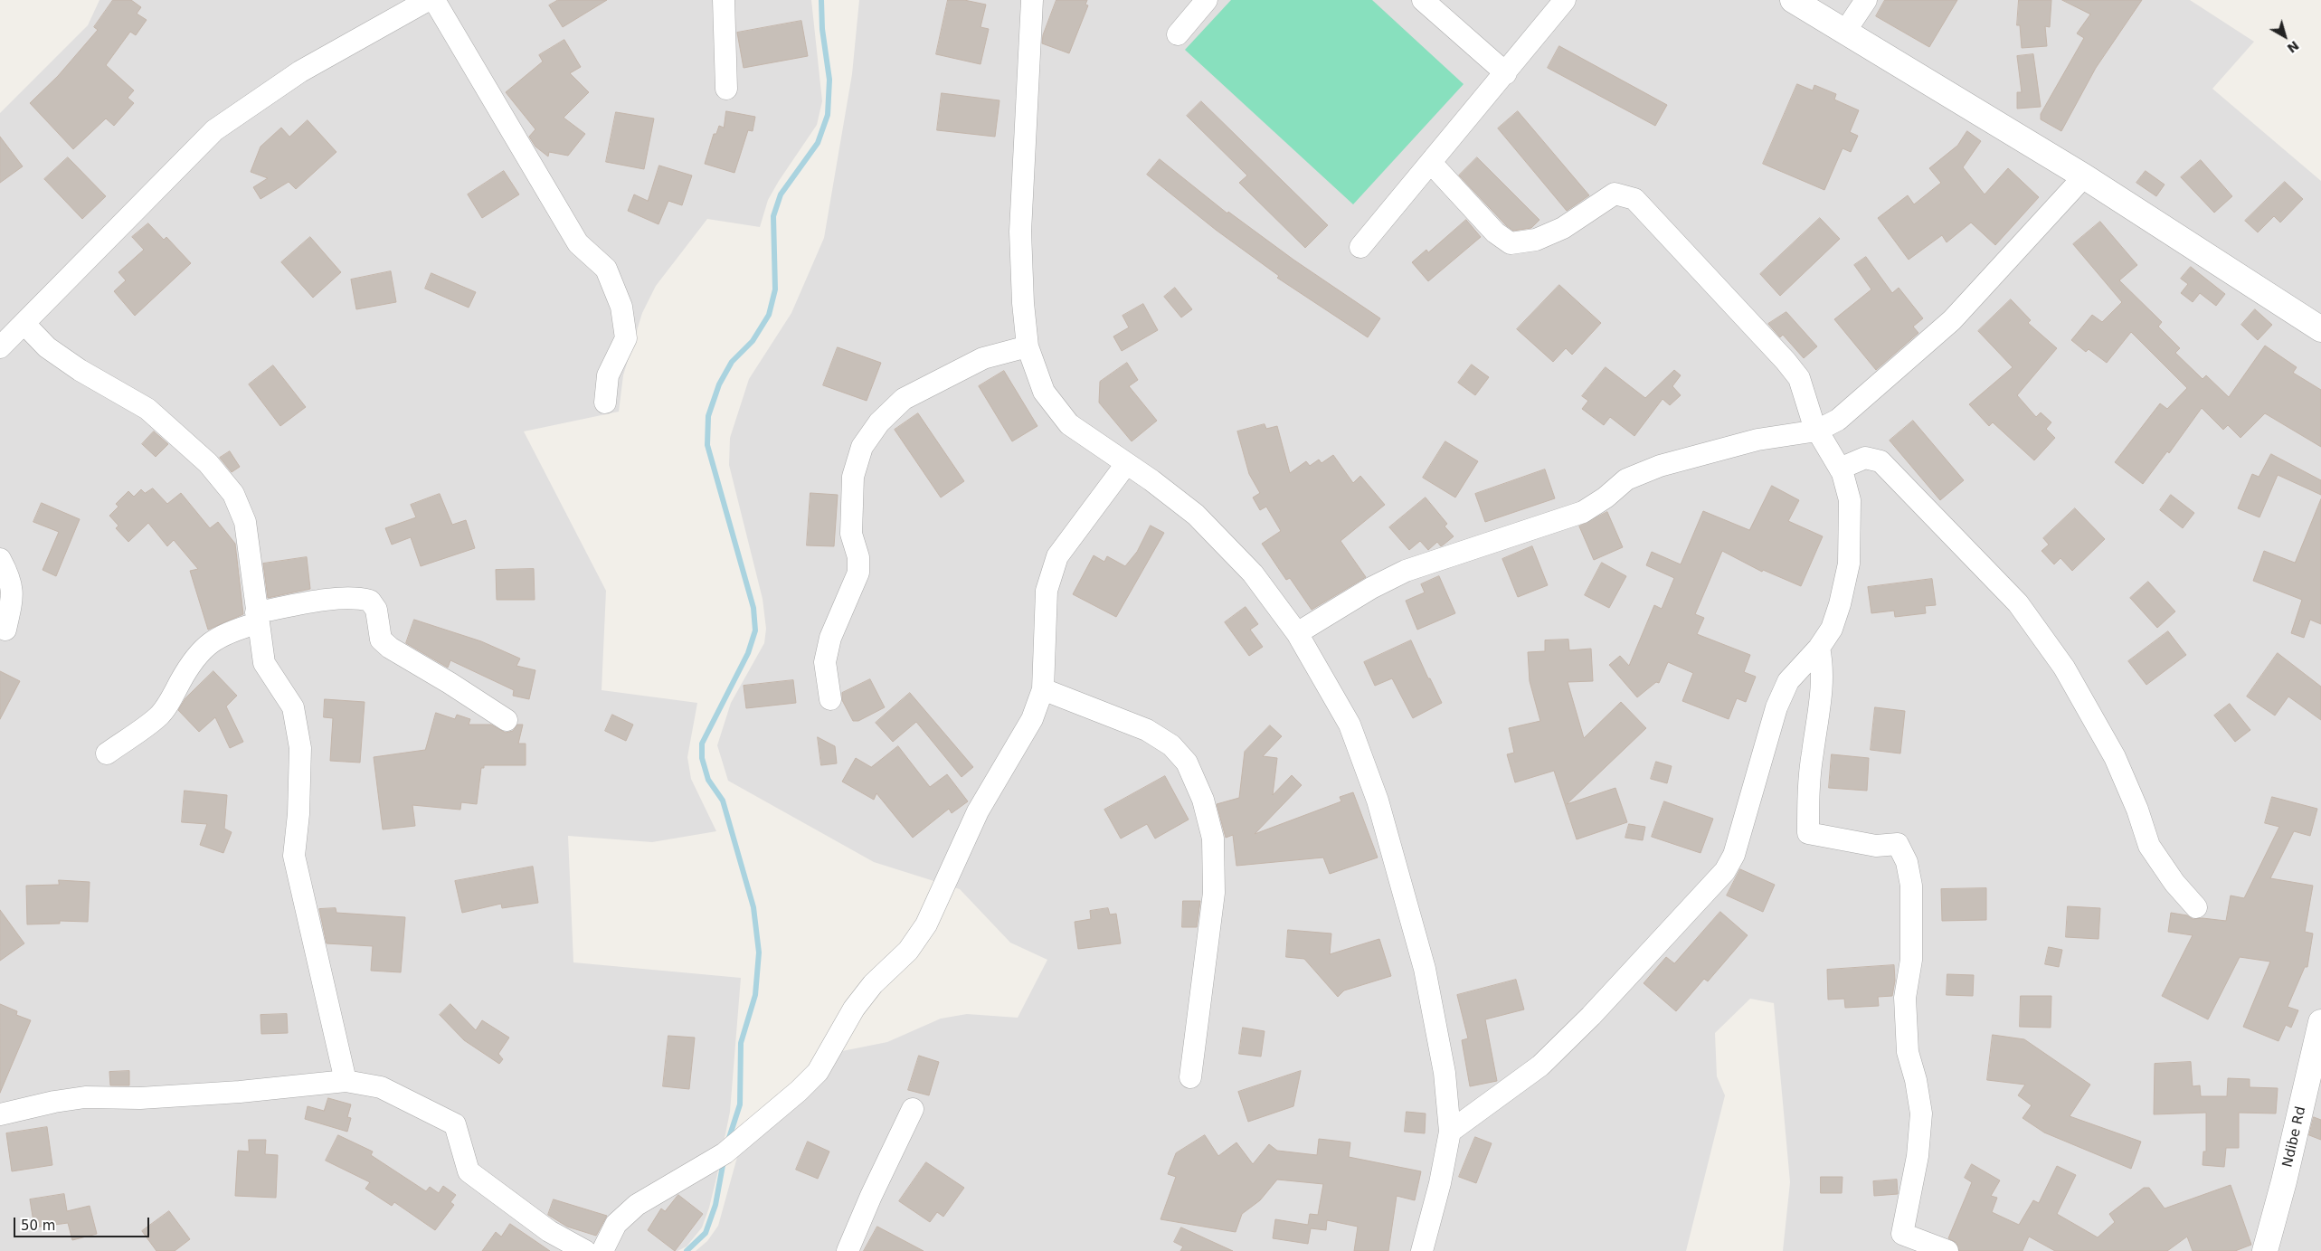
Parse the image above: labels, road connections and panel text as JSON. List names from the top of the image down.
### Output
{
  "streets": {
    "street": ["Ndibe Rd"]
  },
  "scale_bar": "50 m",
  "north": "bottom right"
}
